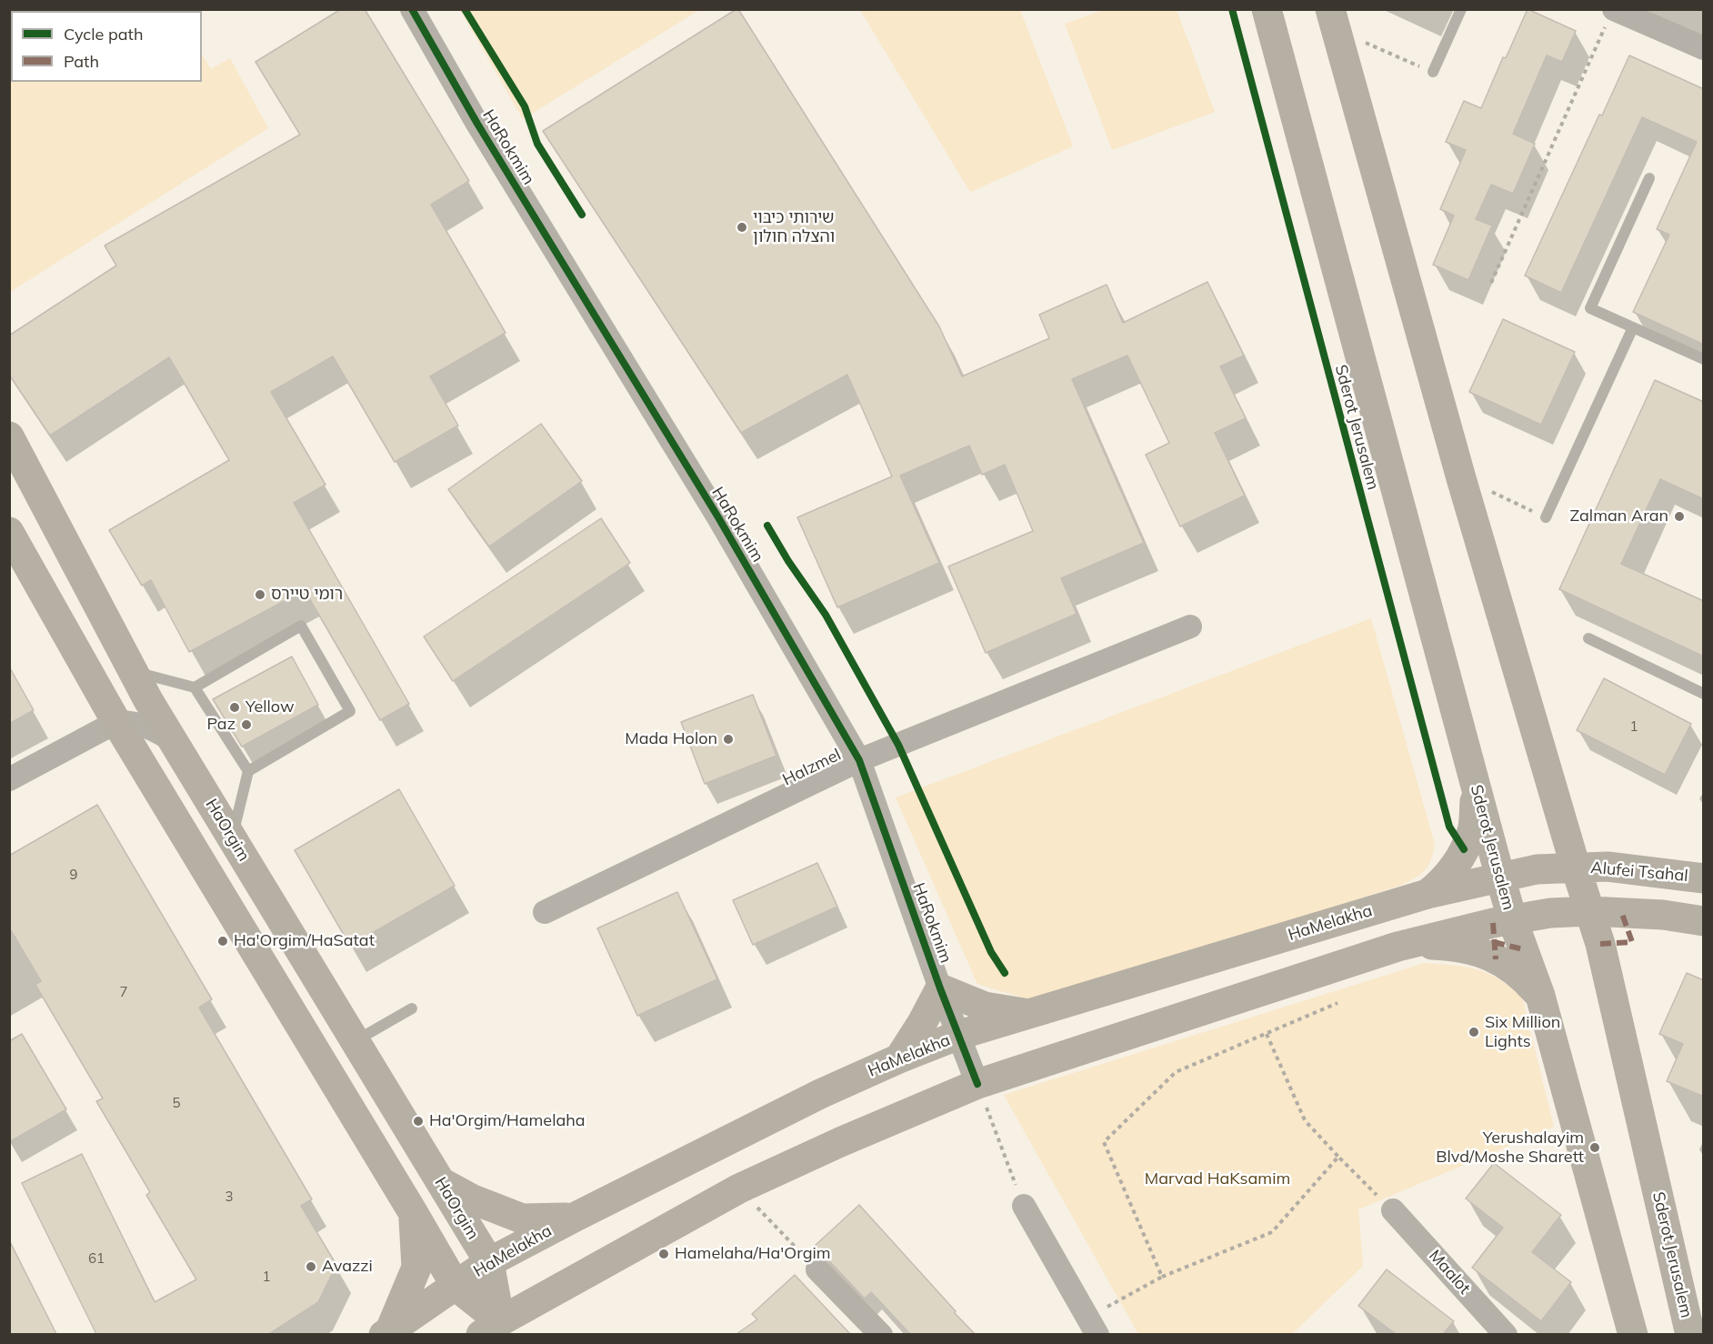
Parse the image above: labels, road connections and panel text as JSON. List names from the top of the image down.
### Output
{
  "streets": {
    "main road": [
      "Sderot Jerusalem",
      "HaOrgim",
      "Alufei Tsahal",
      "HaMelakha"
    ],
    "street": ["HaRokmim", "HaIzmel", "Maalot"]
  },
  "crossings": [
    ["HaRokmim", "HaIzmel"],
    ["HaRokmim", "HaMelakha"],
    ["Sderot Jerusalem", "Alufei Tsahal"],
    ["Sderot Jerusalem", "HaMelakha"],
    ["HaOrgim", "HaMelakha"],
    ["Alufei Tsahal", "HaMelakha"]
  ],
  "parks": ["Marvad HaKsamim"],
  "places": [
    "שירותי כיבוי והצלה חולון",
    "Zalman Aran",
    "רומי טיירס",
    "Yellow",
    "Paz",
    "Mada Holon",
    "Ha'Orgim/HaSatat",
    "Six Million Lights",
    "Ha'Orgim/Hamelaha",
    "Yerushalayim Blvd/Moshe Sharett",
    "Hamelaha/Ha'Orgim",
    "Avazzi"
  ],
  "house_numbers": [
    "1",
    "9",
    "7",
    "5",
    "3",
    "61",
    "1"
  ],
  "legend": ["Cycle path", "Path"]
}
